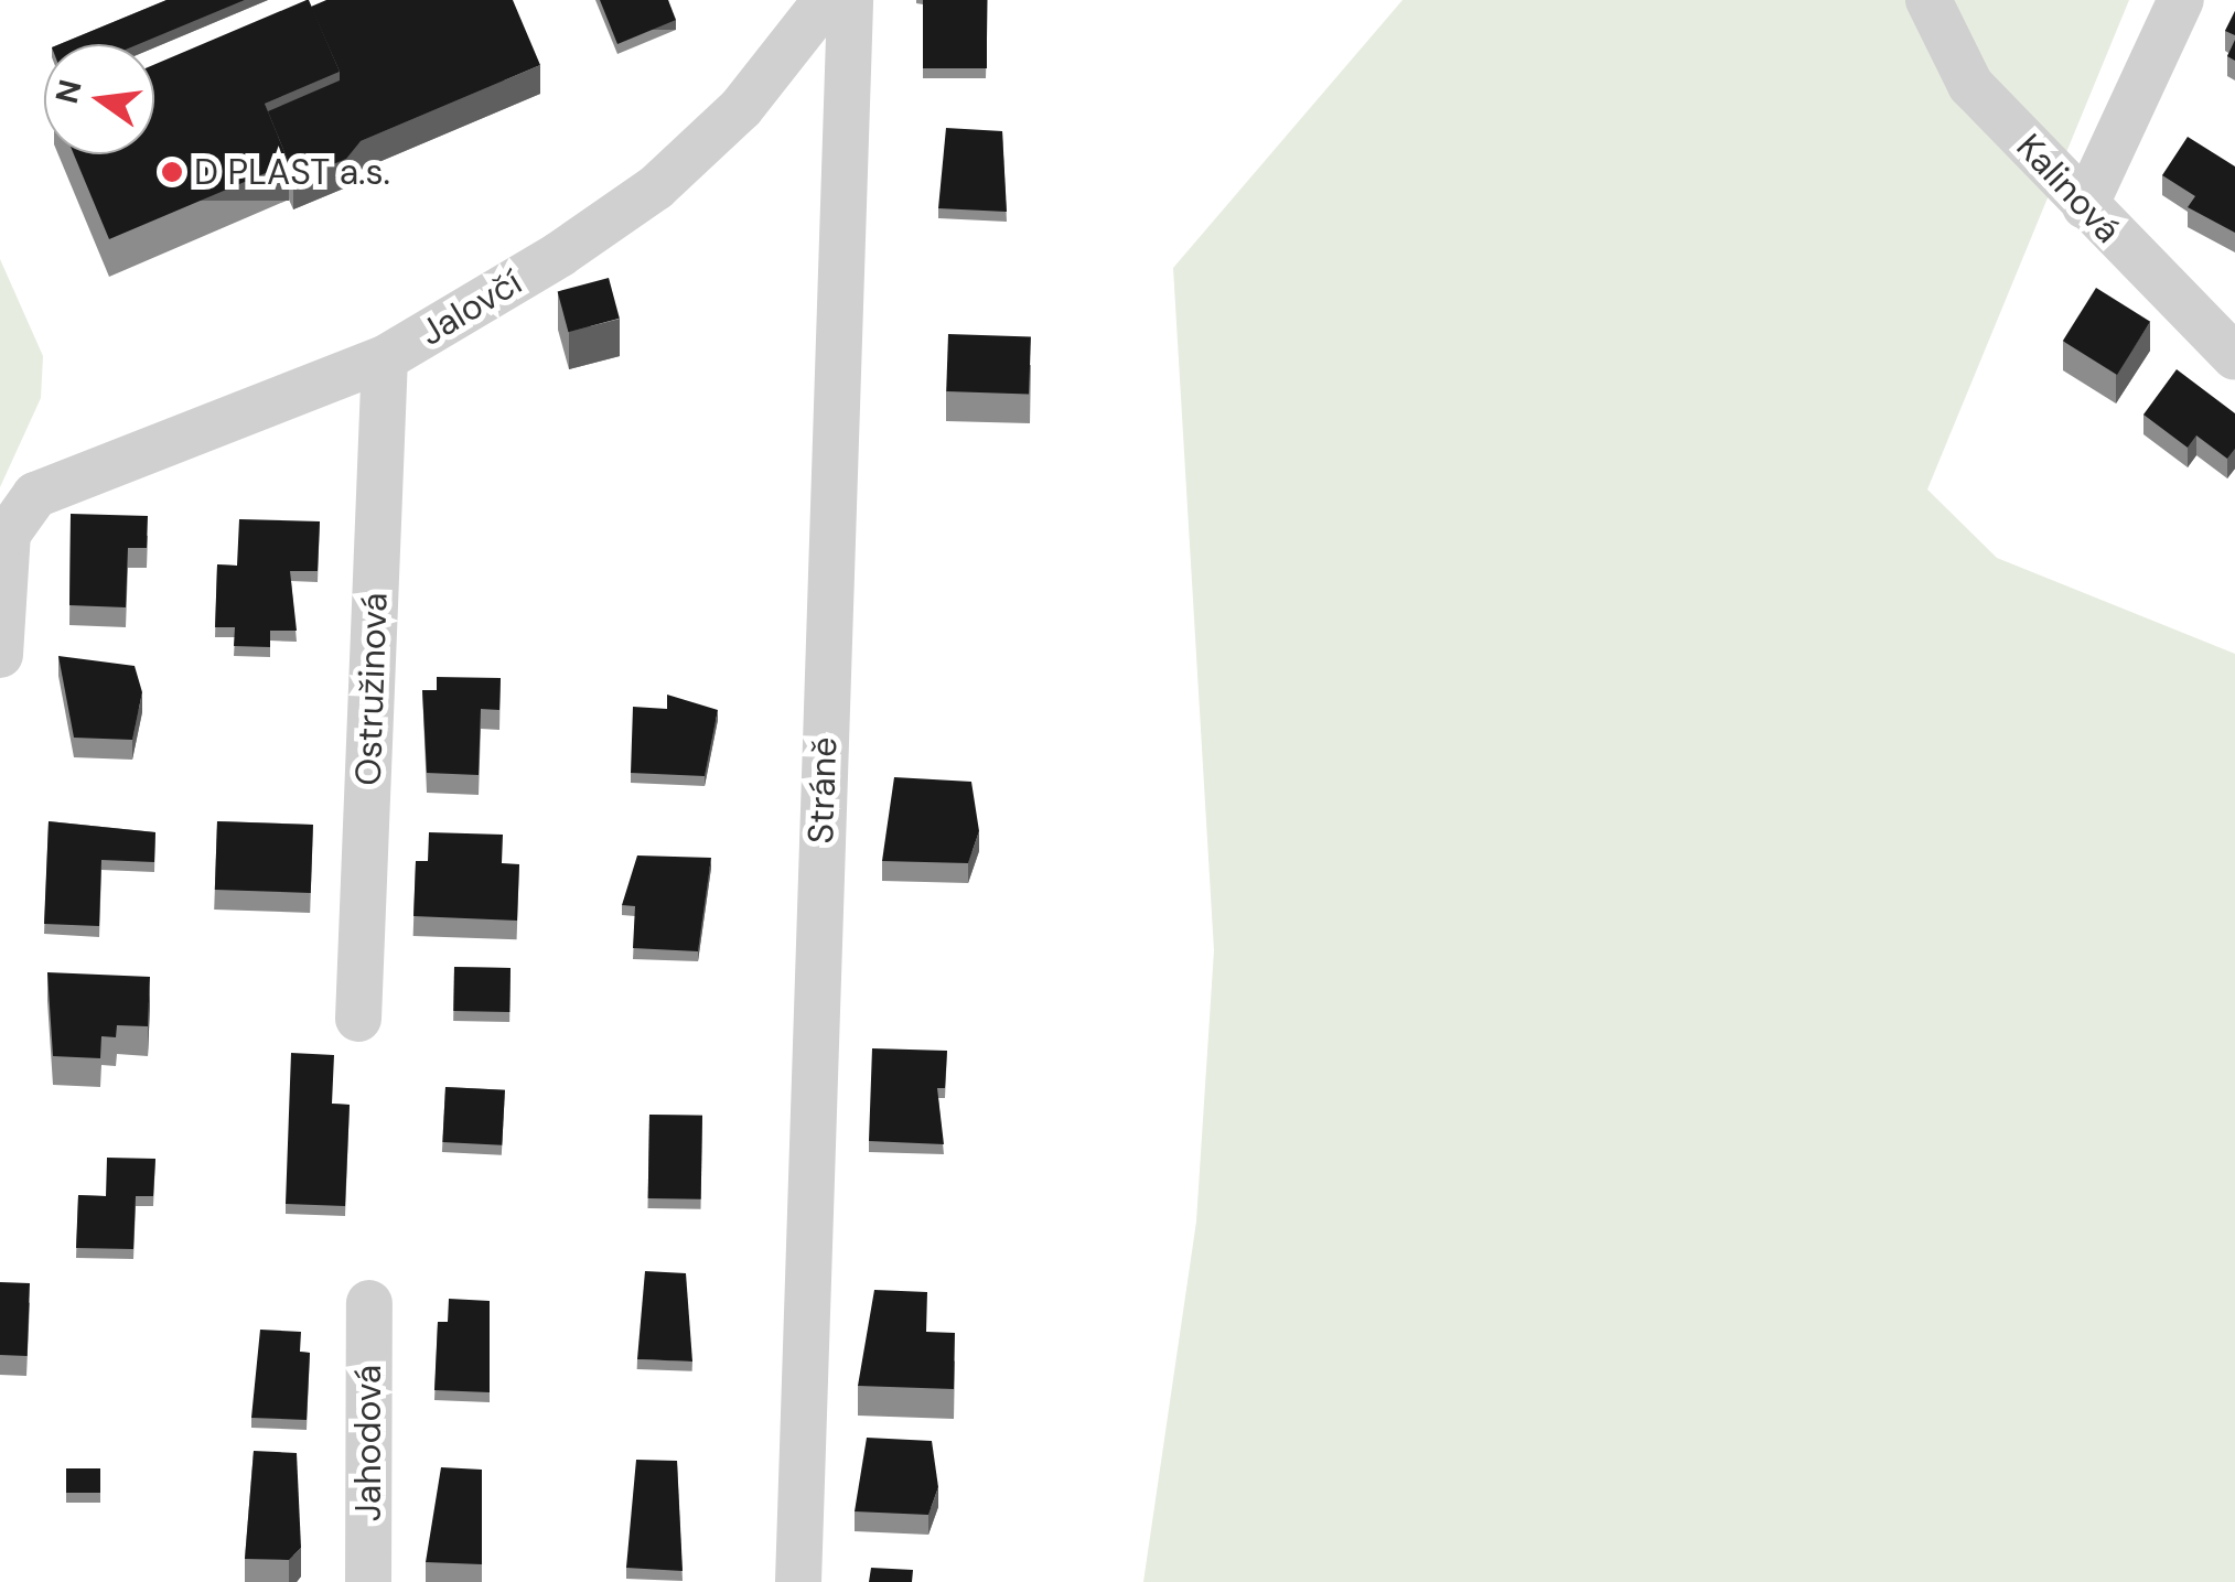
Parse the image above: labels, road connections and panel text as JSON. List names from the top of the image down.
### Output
{
  "streets": {
    "street": [
      "Kalinová",
      "Jalovčí",
      "Ostružinová",
      "Stráně",
      "Jahodová"
    ]
  },
  "crossings": [
    ["Jalovčí", "Ostružinová"]
  ],
  "places": ["D PLAST a.s."],
  "north": "left"
}
